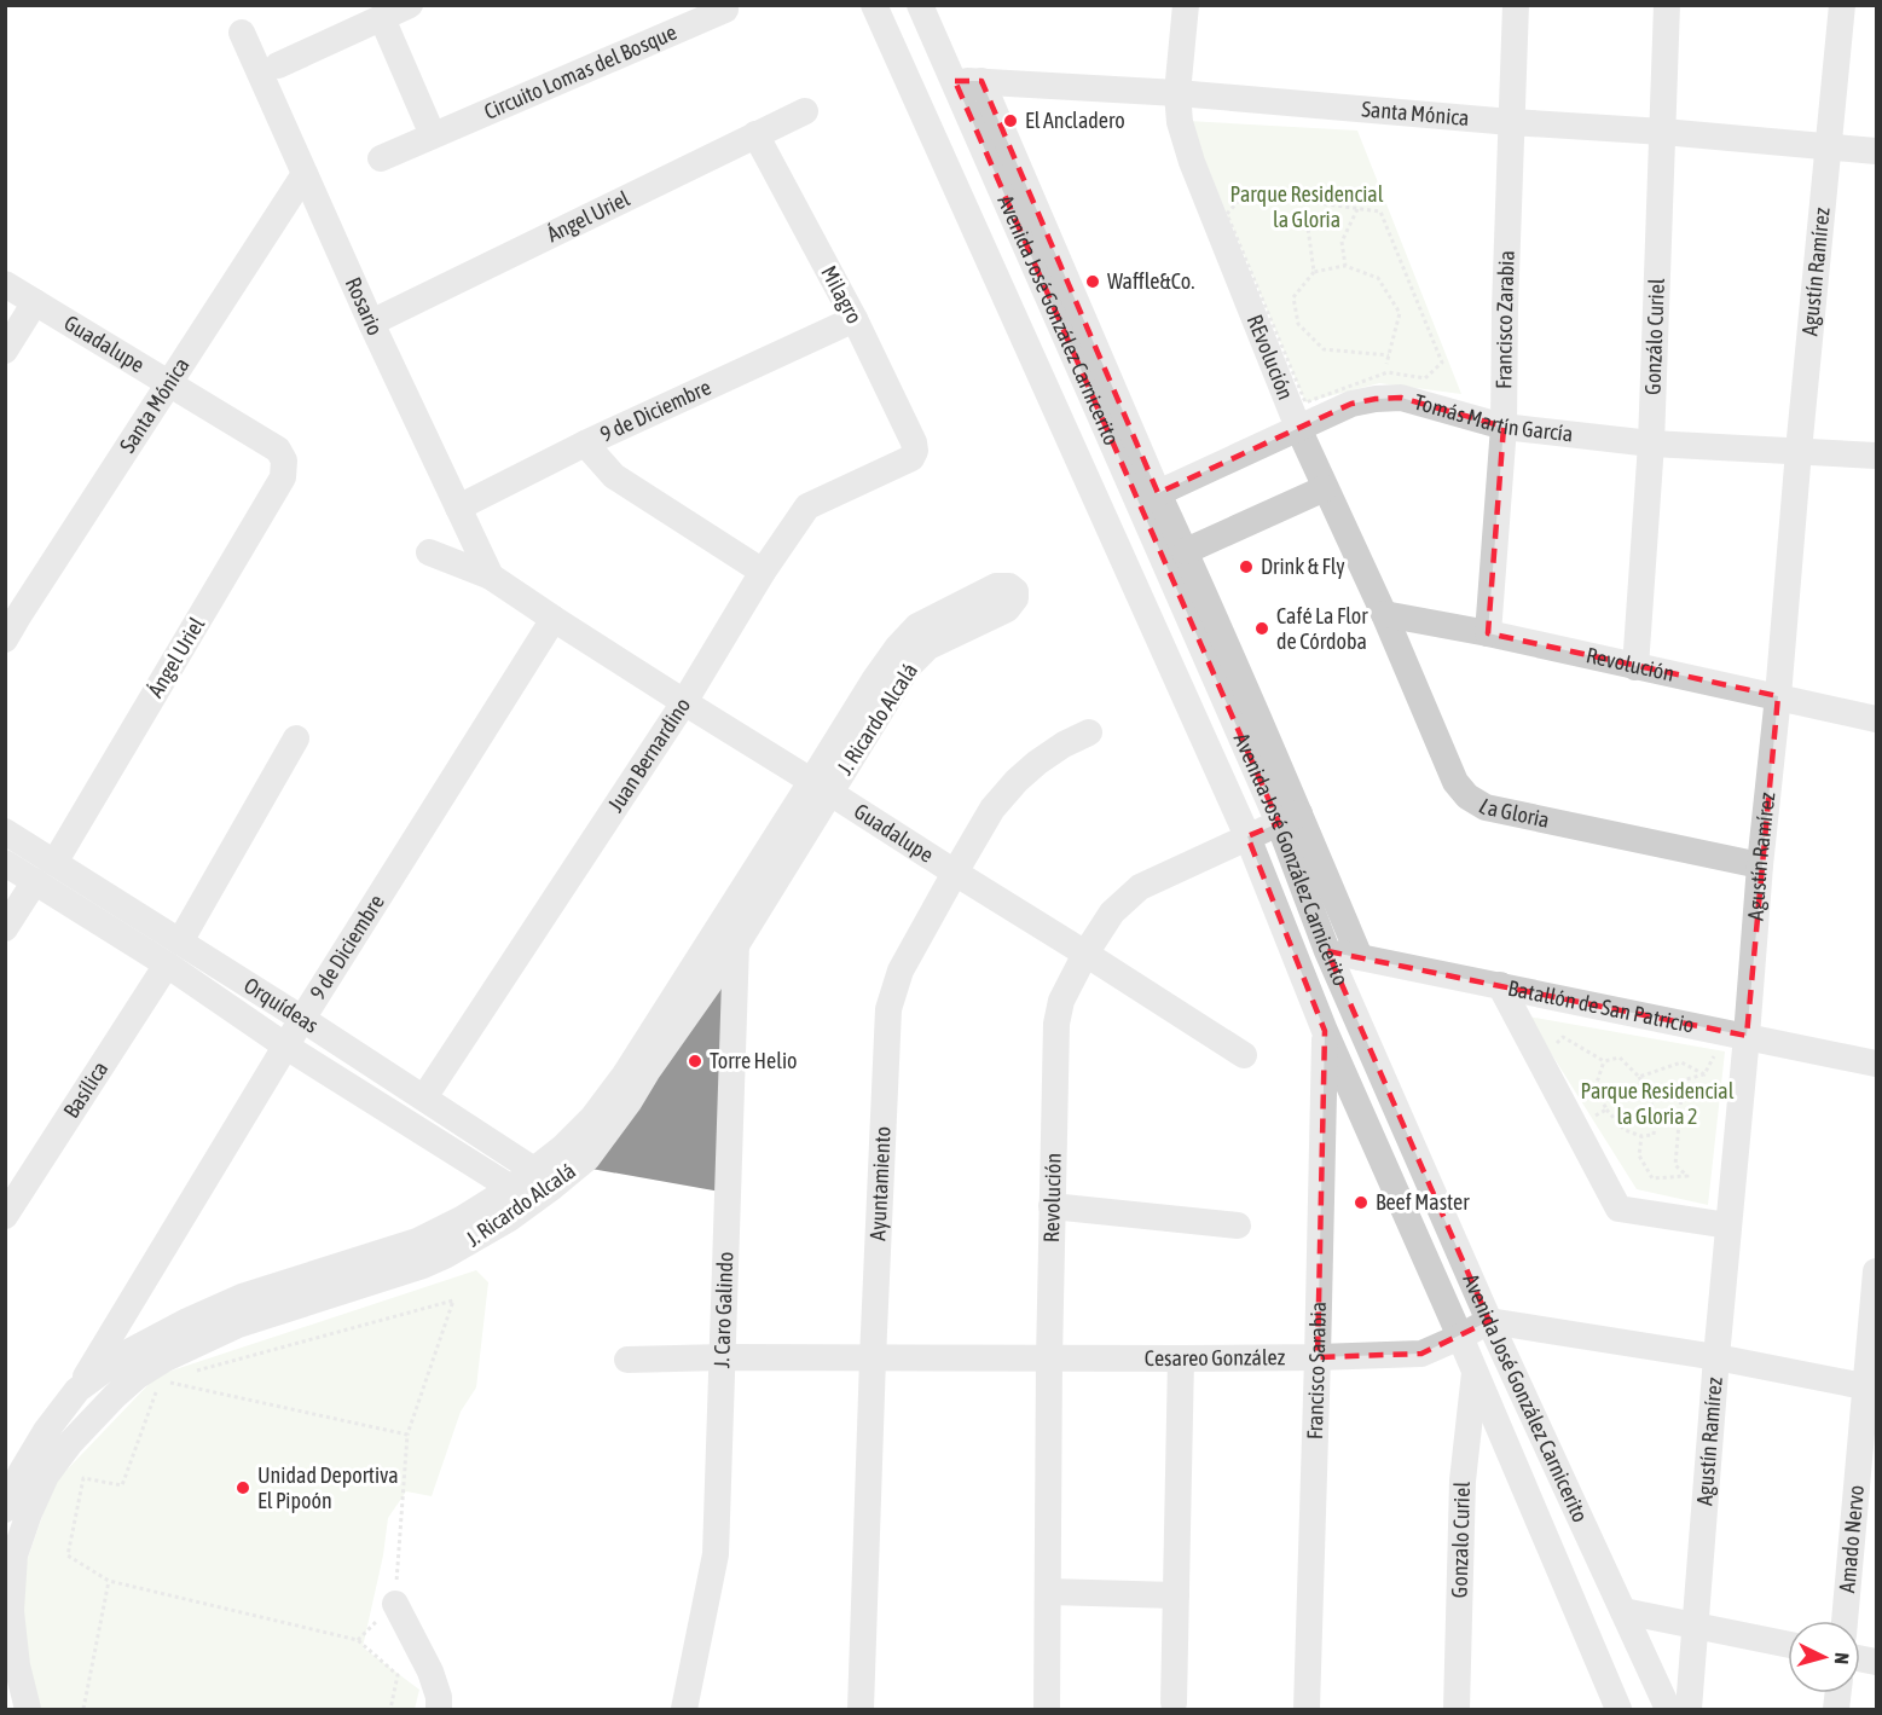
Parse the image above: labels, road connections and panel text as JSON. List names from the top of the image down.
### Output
{
  "streets": {
    "street": [
      "Circuito Lomas del Bosque",
      "Santa Mónica",
      "Ángel Uriel",
      "Agustín Ramírez",
      "Milagro",
      "Rosario",
      "Avenida José González Carnicerito",
      "Francisco Zarabia",
      "Gonzálo Curiel",
      "Guadalupe",
      "REvolución",
      "9 de Diciembre",
      "Tomás Martín García",
      "Revolución",
      "J. Ricardo Alcalá",
      "Juan Bernardino",
      "La Gloria",
      "Orquídeas",
      "Batallón de San Patricio",
      "Basílica",
      "Ayuntamiento",
      "J. Caro Galindo",
      "Cesareo González",
      "Francisco Sarabia",
      "Amado Nervo",
      "Gonzalo Curiel"
    ]
  },
  "crossings": [
    ["Santa Mónica", "Agustín Ramírez"],
    ["Santa Mónica", "Rosario"],
    ["Santa Mónica", "Avenida José González Carnicerito"],
    ["Santa Mónica", "Francisco Zarabia"],
    ["Santa Mónica", "Gonzálo Curiel"],
    ["Santa Mónica", "Guadalupe"],
    ["Santa Mónica", "REvolución"],
    ["Ángel Uriel", "Milagro"],
    ["Ángel Uriel", "Rosario"],
    ["Ángel Uriel", "Guadalupe"],
    ["Ángel Uriel", "Orquídeas"],
    ["Agustín Ramírez", "Tomás Martín García"],
    ["Agustín Ramírez", "Revolución"],
    ["Agustín Ramírez", "La Gloria"],
    ["Agustín Ramírez", "Batallón de San Patricio"],
    ["Milagro", "9 de Diciembre"],
    ["Milagro", "Juan Bernardino"],
    ["Rosario", "Guadalupe"],
    ["Rosario", "9 de Diciembre"],
    ["Avenida José González Carnicerito", "Tomás Martín García"],
    ["Avenida José González Carnicerito", "Revolución"],
    ["Avenida José González Carnicerito", "Batallón de San Patricio"],
    ["Avenida José González Carnicerito", "Cesareo González"],
    ["Avenida José González Carnicerito", "Francisco Sarabia"],
    ["Avenida José González Carnicerito", "Gonzalo Curiel"],
    ["Francisco Zarabia", "Tomás Martín García"],
    ["Francisco Zarabia", "Revolución"],
    ["Gonzálo Curiel", "Tomás Martín García"],
    ["Gonzálo Curiel", "Revolución"],
    ["Guadalupe", "9 de Diciembre"],
    ["Guadalupe", "Revolución"],
    ["Guadalupe", "J. Ricardo Alcalá"],
    ["Guadalupe", "Juan Bernardino"],
    ["Guadalupe", "Ayuntamiento"],
    ["REvolución", "Tomás Martín García"],
    ["REvolución", "Revolución"],
    ["REvolución", "La Gloria"],
    ["9 de Diciembre", "J. Ricardo Alcalá"],
    ["9 de Diciembre", "Orquídeas"],
    ["Revolución", "La Gloria"],
    ["Revolución", "Cesareo González"],
    ["J. Ricardo Alcalá", "Orquídeas"],
    ["J. Ricardo Alcalá", "J. Caro Galindo"],
    ["Juan Bernardino", "Orquídeas"],
    ["Orquídeas", "Basílica"],
    ["Ayuntamiento", "Cesareo González"],
    ["J. Caro Galindo", "Cesareo González"],
    ["Cesareo González", "Francisco Sarabia"]
  ],
  "parks": ["Parque Residencial la Gloria", "Parque Residencial la Gloria 2"],
  "places": [
    "El Ancladero",
    "Waffle&Co.",
    "Drink & Fly",
    "Café La Flor de Córdoba",
    "Torre Helio",
    "Beef Master",
    "Unidad Deportiva El Pipoón"
  ],
  "north": "right"
}
